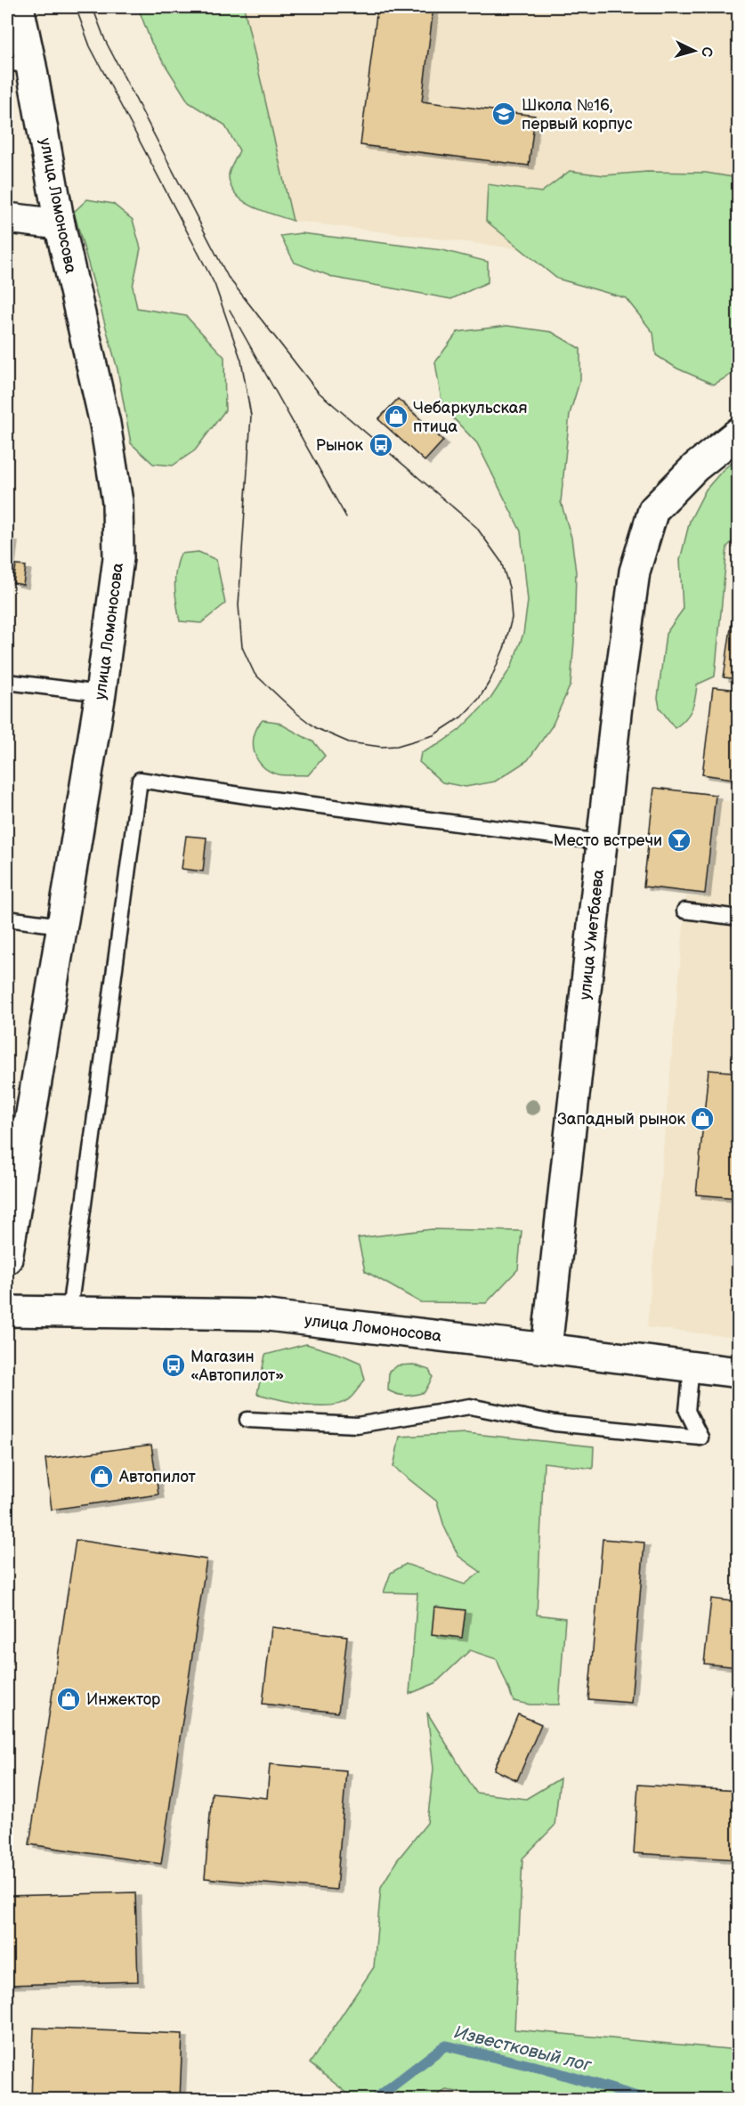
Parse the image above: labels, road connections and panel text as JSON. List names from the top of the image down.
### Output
{
  "streets": {
    "street": ["улица Ломоносова", "улица Уметбаева"]
  },
  "crossings": [
    ["улица Ломоносова", "улица Уметбаева"]
  ],
  "water": ["Известковый лог"],
  "places": {
    "school or university": ["Школа №16, первый корпус"],
    "shop": [
      "Чебаркульская птица",
      "Западный рынок",
      "Автопилот",
      "Инжектор"
    ],
    "bus stop": ["Рынок", "Магазин «Автопилот»"],
    "bar": ["Место встречи"]
  },
  "north": "right"
}
